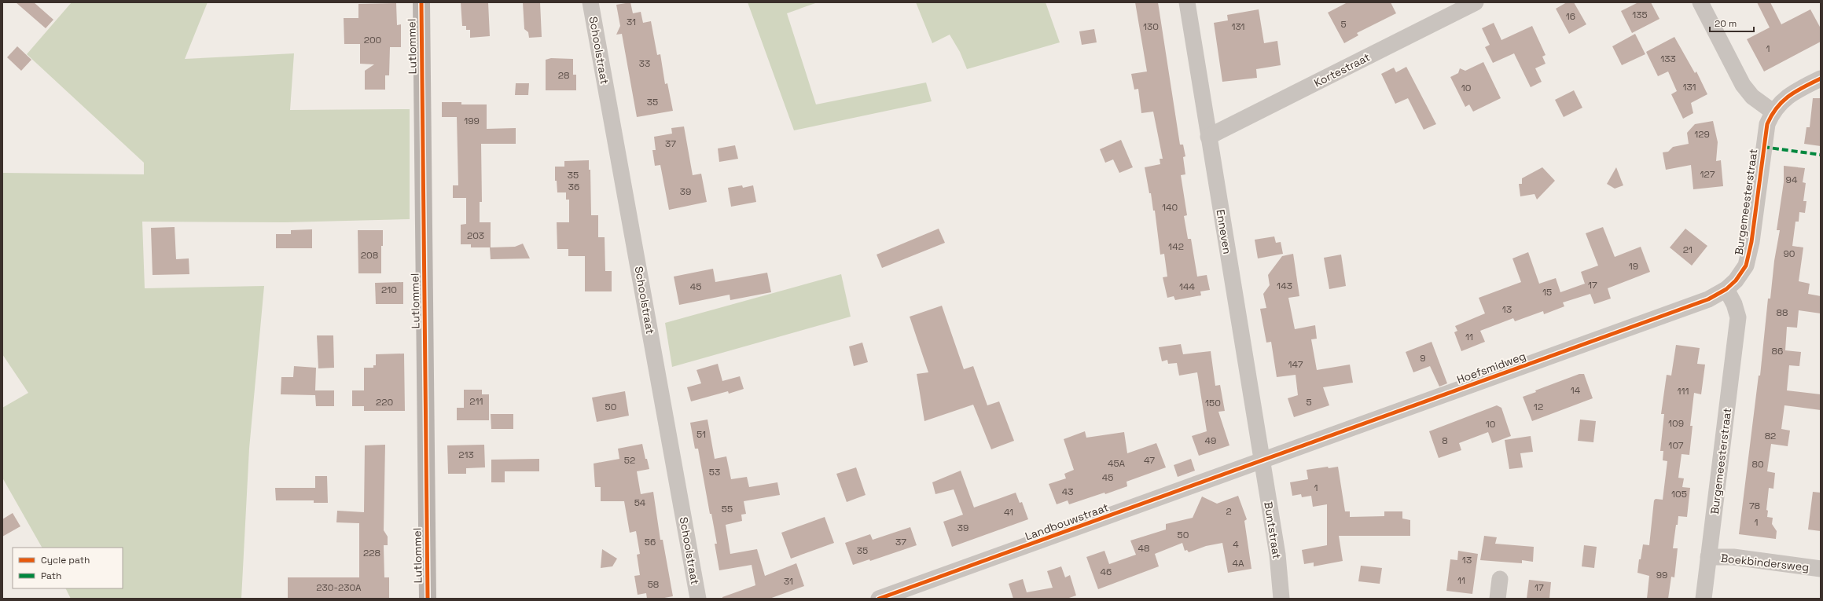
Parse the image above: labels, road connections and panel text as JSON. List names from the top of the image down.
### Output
{
  "streets": {
    "main road": ["Lutlommel"],
    "street": [
      "Schoolstraat",
      "Kortestraat",
      "Burgemeesterstraat",
      "Enneven",
      "Hoefsmidweg",
      "Landbouwstraat",
      "Buntstraat",
      "Boekbindersweg"
    ]
  },
  "crossings": [
    ["Kortestraat", "Enneven"],
    ["Burgemeesterstraat", "Hoefsmidweg"],
    ["Burgemeesterstraat", "Boekbindersweg"],
    ["Enneven", "Hoefsmidweg"],
    ["Enneven", "Landbouwstraat"],
    ["Enneven", "Buntstraat"],
    ["Hoefsmidweg", "Landbouwstraat"],
    ["Hoefsmidweg", "Buntstraat"],
    ["Landbouwstraat", "Buntstraat"]
  ],
  "house_numbers": [
    "135",
    "16",
    "31",
    "5",
    "130",
    "131",
    "200",
    "1",
    "133",
    "33",
    "28",
    "131",
    "10",
    "35",
    "199",
    "129",
    "37",
    "127",
    "35",
    "94",
    "36",
    "39",
    "140",
    "203",
    "142",
    "21",
    "90",
    "208",
    "19",
    "17",
    "143",
    "45",
    "144",
    "210",
    "15",
    "13",
    "88",
    "11",
    "86",
    "9",
    "147",
    "14",
    "111",
    "211",
    "220",
    "5",
    "150",
    "50",
    "12",
    "109",
    "10",
    "51",
    "82",
    "49",
    "8",
    "107",
    "213",
    "52",
    "47",
    "45A",
    "80",
    "53",
    "45",
    "1",
    "43",
    "105",
    "54",
    "78",
    "55",
    "2",
    "41",
    "1",
    "39",
    "50",
    "56",
    "37",
    "4",
    "48",
    "35",
    "228",
    "13",
    "4A",
    "46",
    "99",
    "11",
    "31",
    "58",
    "230-230A",
    "17"
  ],
  "legend": ["Cycle path", "Path"],
  "scale_bar": "20 m"
}
